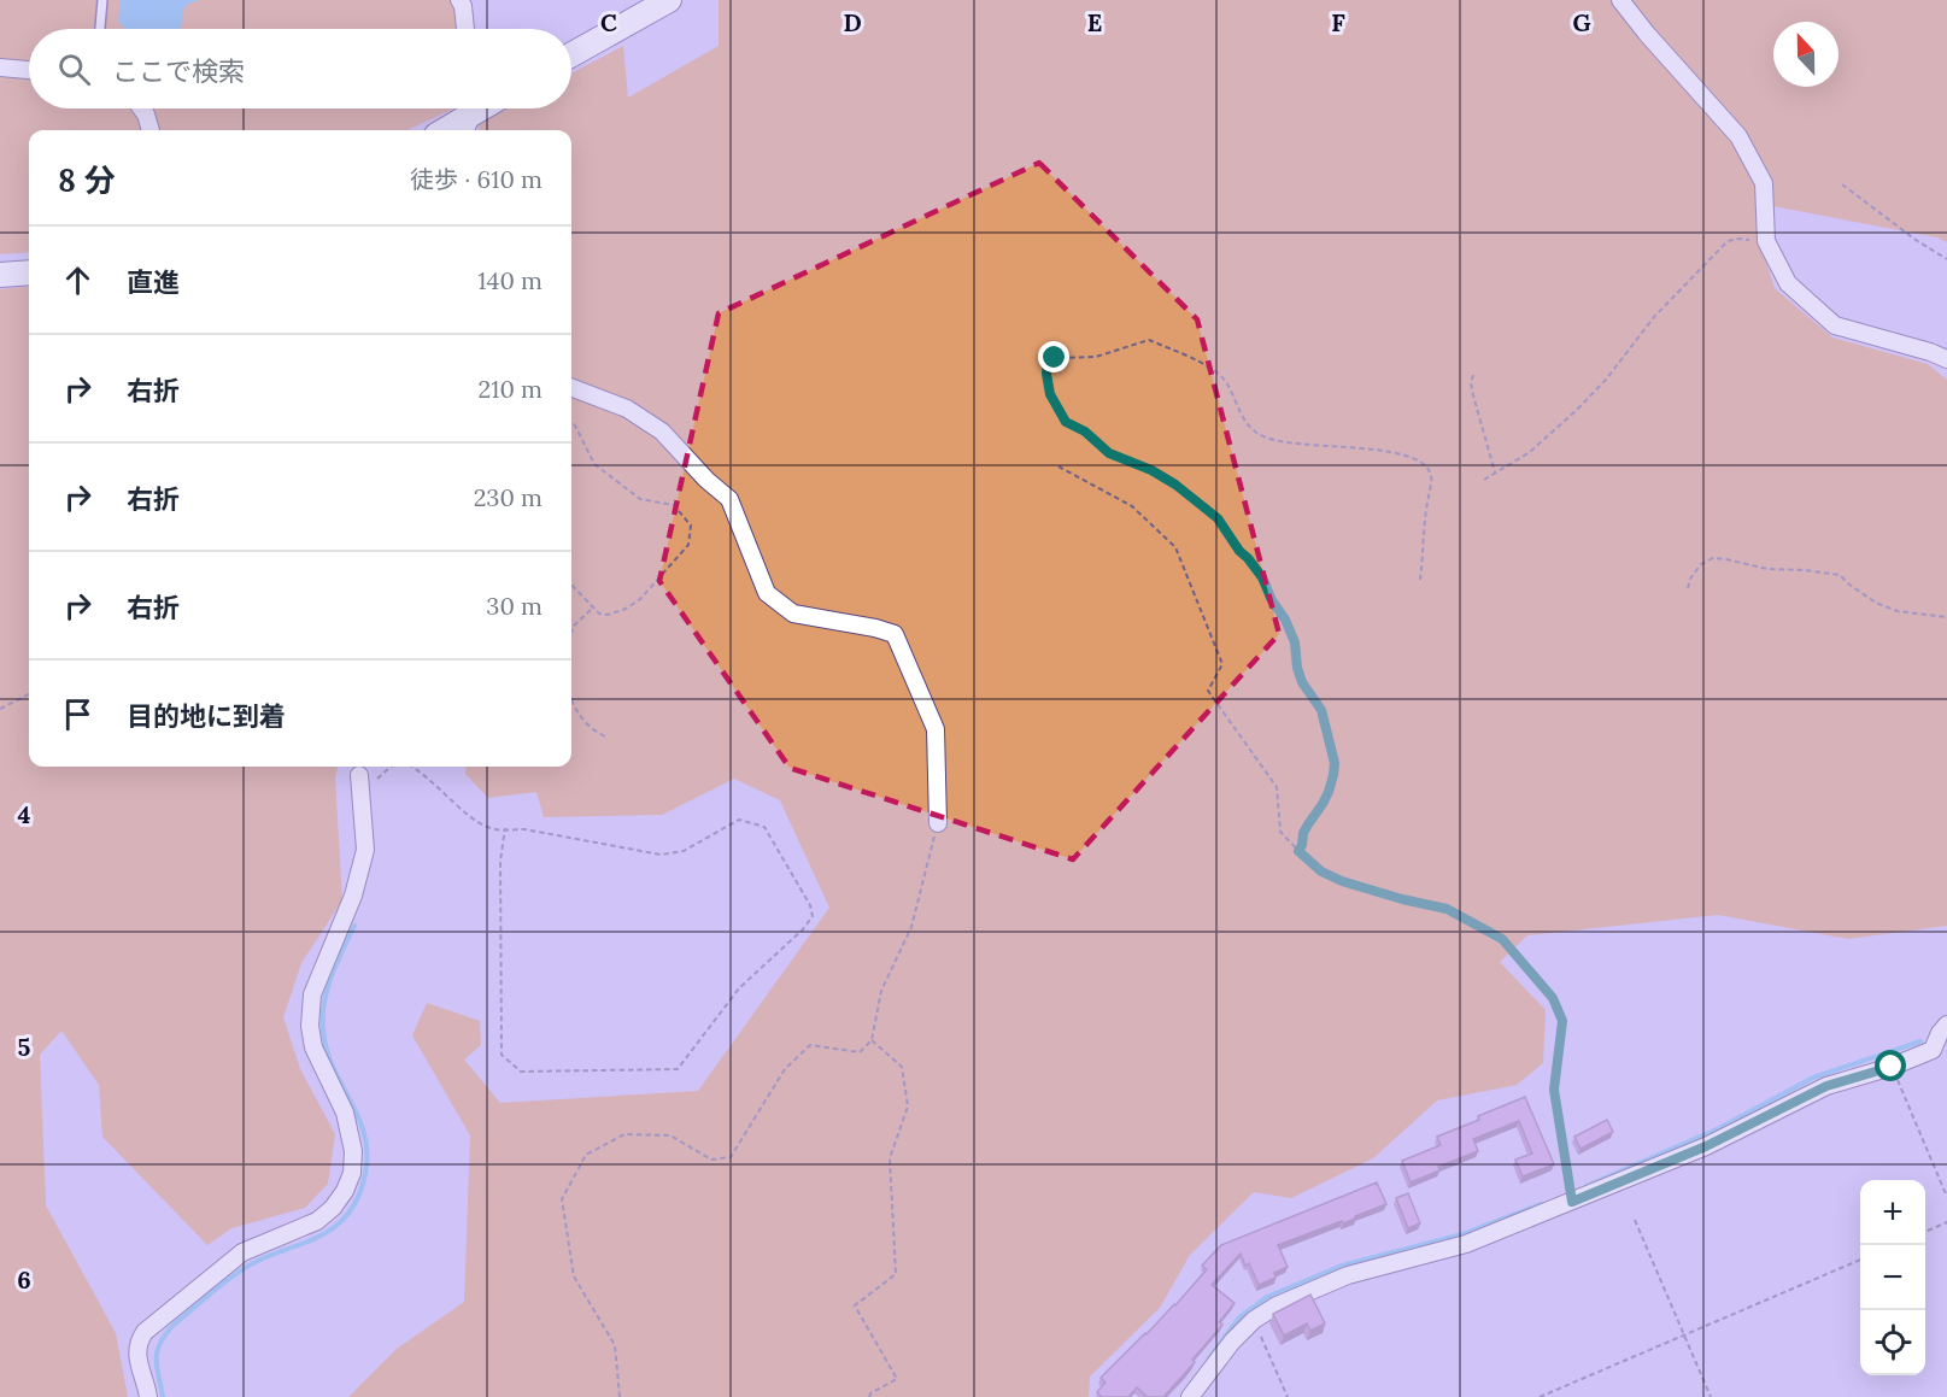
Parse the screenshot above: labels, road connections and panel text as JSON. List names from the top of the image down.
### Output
{
  "north": "top",
  "page": {
    "search": "ここで検索",
    "heading": ["8 分", "徒歩 · 610 m"],
    "list": [
      ["直進", "140 m"],
      ["右折", "210 m"],
      ["右折", "230 m"],
      ["右折", "30 m"],
      "目的地に到着"
    ],
    "map_buttons": ["+", "−"]
  },
  "grid": {
    "columns": [
      "C",
      "D",
      "E",
      "F",
      "G"
    ],
    "rows": ["4", "5", "6"]
  }
}
